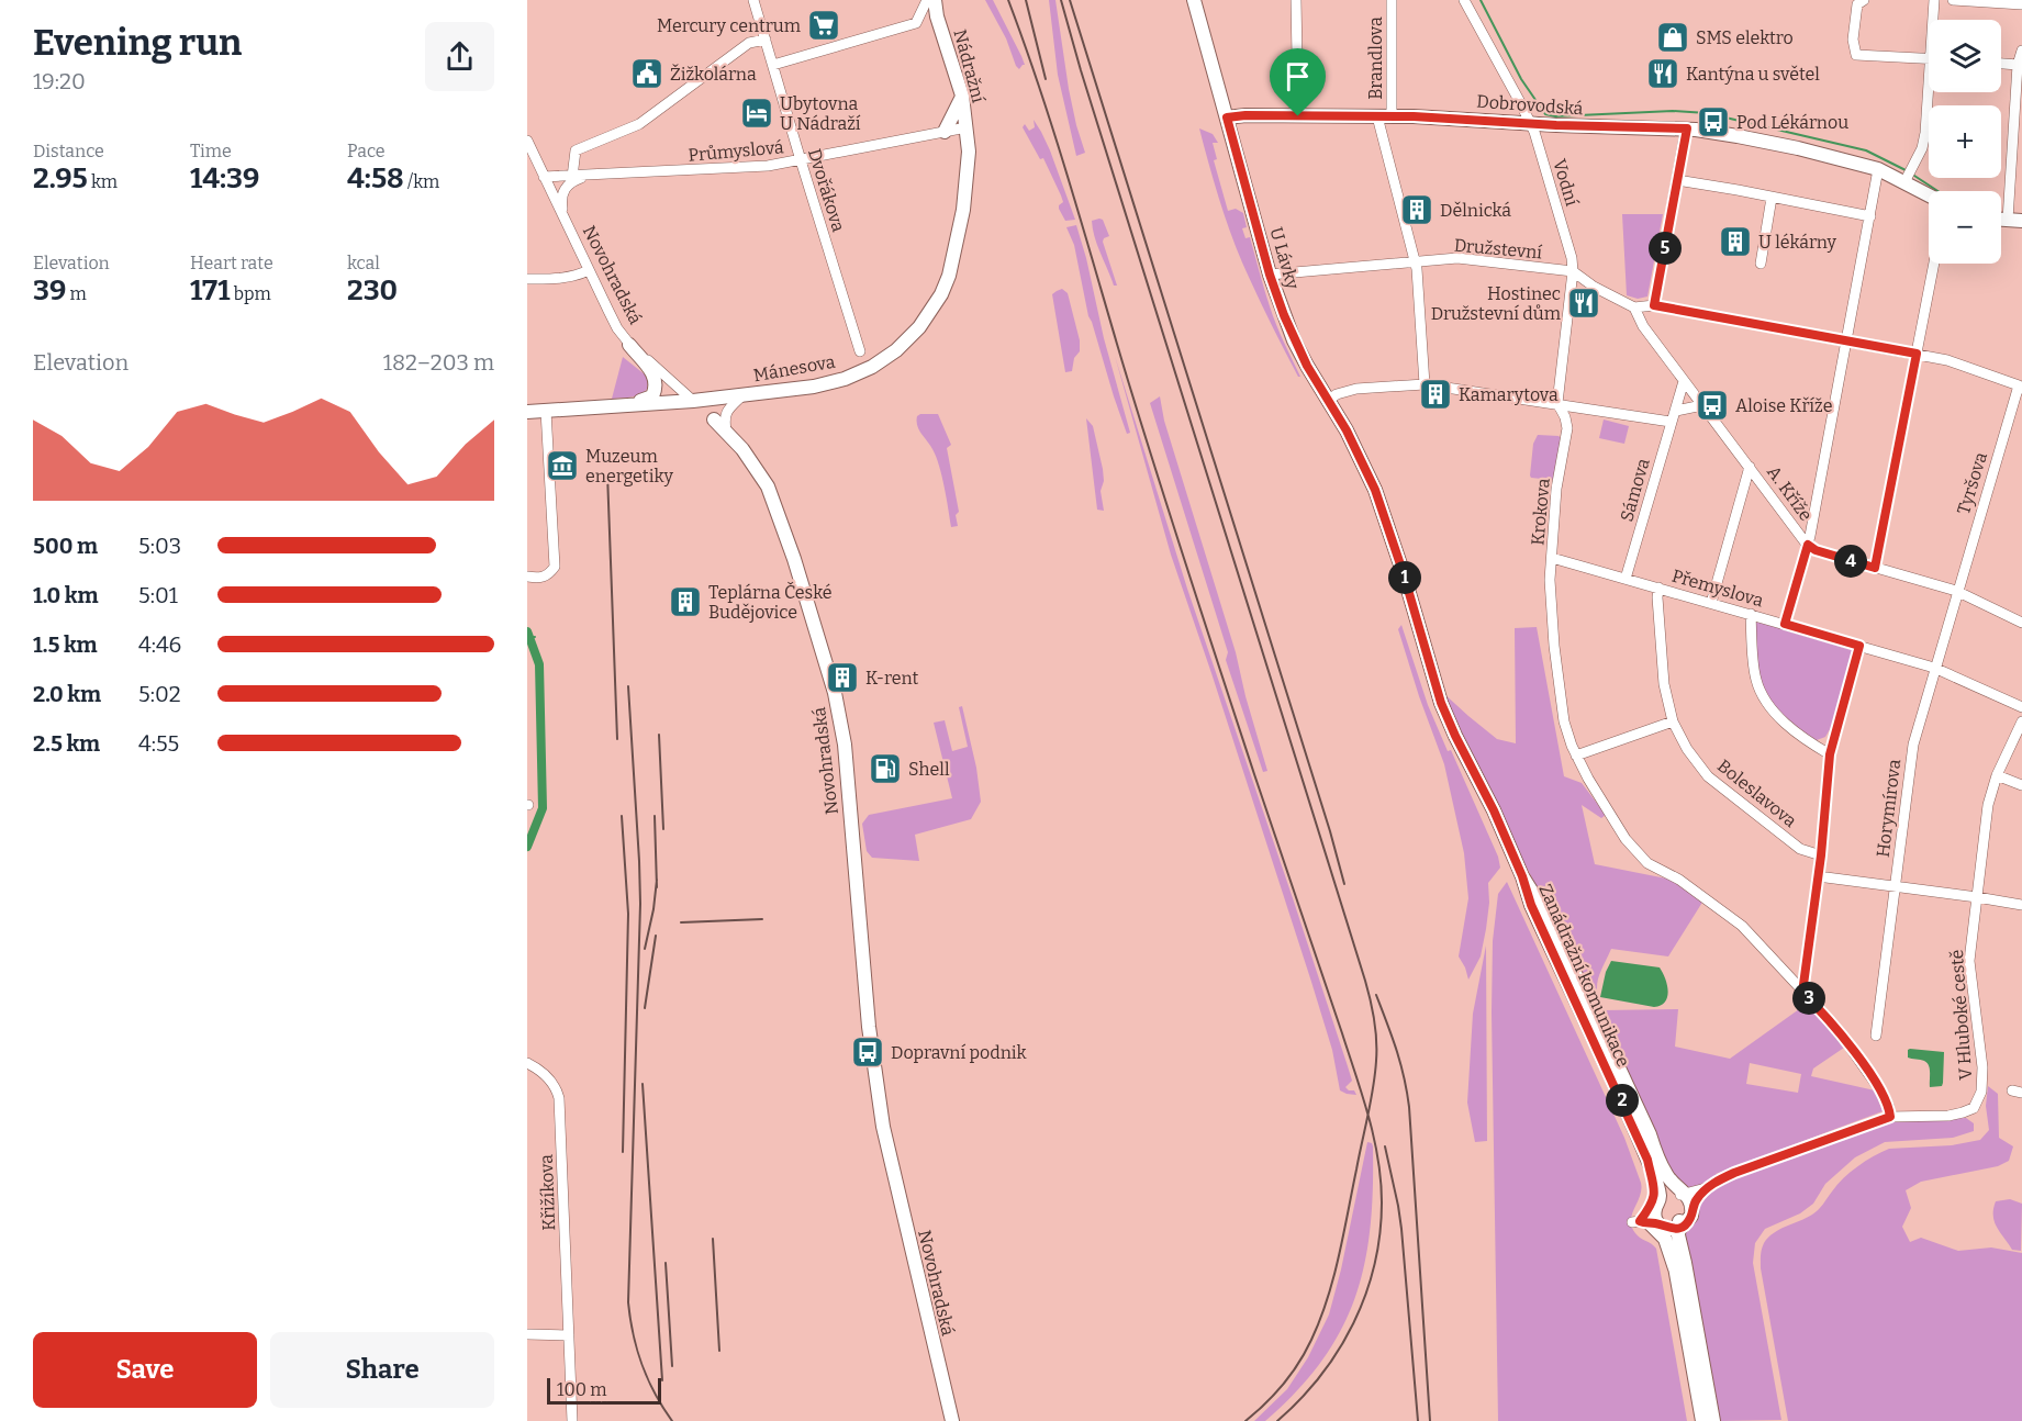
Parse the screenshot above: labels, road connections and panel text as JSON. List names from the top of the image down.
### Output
{
  "streets": {
    "main road": [
      "Nádražní",
      "Dobrovodská",
      "U Lávky",
      "Novohradská",
      "Mánesova",
      "Zanádražní komunikace"
    ],
    "street": [
      "Brandlova",
      "Průmyslová",
      "Vodní",
      "Dvořákova",
      "Družstevní",
      "Tyršova",
      "Sámova",
      "A. Kříže",
      "Krokova",
      "Přemyslova",
      "Boleslavova",
      "Horymírova",
      "V Hluboké cestě",
      "Křižíkova"
    ]
  },
  "crossings": [
    ["Brandlova", "Dobrovodská"],
    ["Nádražní", "Průmyslová"],
    ["Nádražní", "Mánesova"],
    ["Dobrovodská", "Vodní"],
    ["Dobrovodská", "U Lávky"],
    ["Průmyslová", "Dvořákova"],
    ["Průmyslová", "Novohradská"],
    ["Průmyslová", "Mánesova"],
    ["Vodní", "Družstevní"],
    ["Vodní", "Krokova"],
    ["Družstevní", "U Lávky"],
    ["Družstevní", "A. Kříže"],
    ["Družstevní", "Krokova"],
    ["U Lávky", "Zanádražní komunikace"],
    ["Novohradská", "Mánesova"],
    ["Tyršova", "A. Kříže"],
    ["Tyršova", "Horymírova"],
    ["Sámova", "A. Kříže"],
    ["Sámova", "Přemyslova"],
    ["A. Kříže", "Horymírova"],
    ["Krokova", "Přemyslova"],
    ["Přemyslova", "Boleslavova"],
    ["Přemyslova", "Horymírova"],
    ["Zanádražní komunikace", "V Hluboké cestě"]
  ],
  "places": {
    "supermarket": ["Mercury centrum"],
    "shop": ["SMS elektro"],
    "public building": ["Žižkolárna"],
    "restaurant": ["Kantýna u světel", "Hostinec Družstevní dům"],
    "hotel": ["Ubytovna U Nádraží"],
    "bus stop": ["Pod Lékárnou", "Aloise Kříže", "Dopravní podnik"],
    "building": [
      "Dělnická",
      "U lékárny",
      "Kamarytova",
      "Teplárna České Budějovice",
      "K-rent"
    ],
    "museum": ["Muzeum energetiky"],
    "fuel station": ["Shell"]
  },
  "scale_bar": "100 m",
  "page": {
    "heading": ["Evening run", "19:20"],
    "map_buttons": ["+", "−"],
    "stats": [
      ["Distance", "2.95 km"],
      ["Time", "14:39"],
      ["Pace", "4:58 /km"],
      ["Elevation", "39 m"],
      ["Heart rate", "171 bpm"],
      ["kcal", "230"]
    ],
    "pins": [
      "5",
      "4",
      "1",
      "3",
      "2"
    ],
    "chart": ["Elevation", "182–203 m"],
    "list": [
      {
        "name": "500 m",
        "note": "5:03"
      },
      {
        "name": "1.0 km",
        "note": "5:01"
      },
      {
        "name": "1.5 km",
        "note": "4:46"
      },
      {
        "name": "2.0 km",
        "note": "5:02"
      },
      {
        "name": "2.5 km",
        "note": "4:55"
      }
    ],
    "buttons": ["Save", "Share"],
    "scale": "100 m"
  }
}
